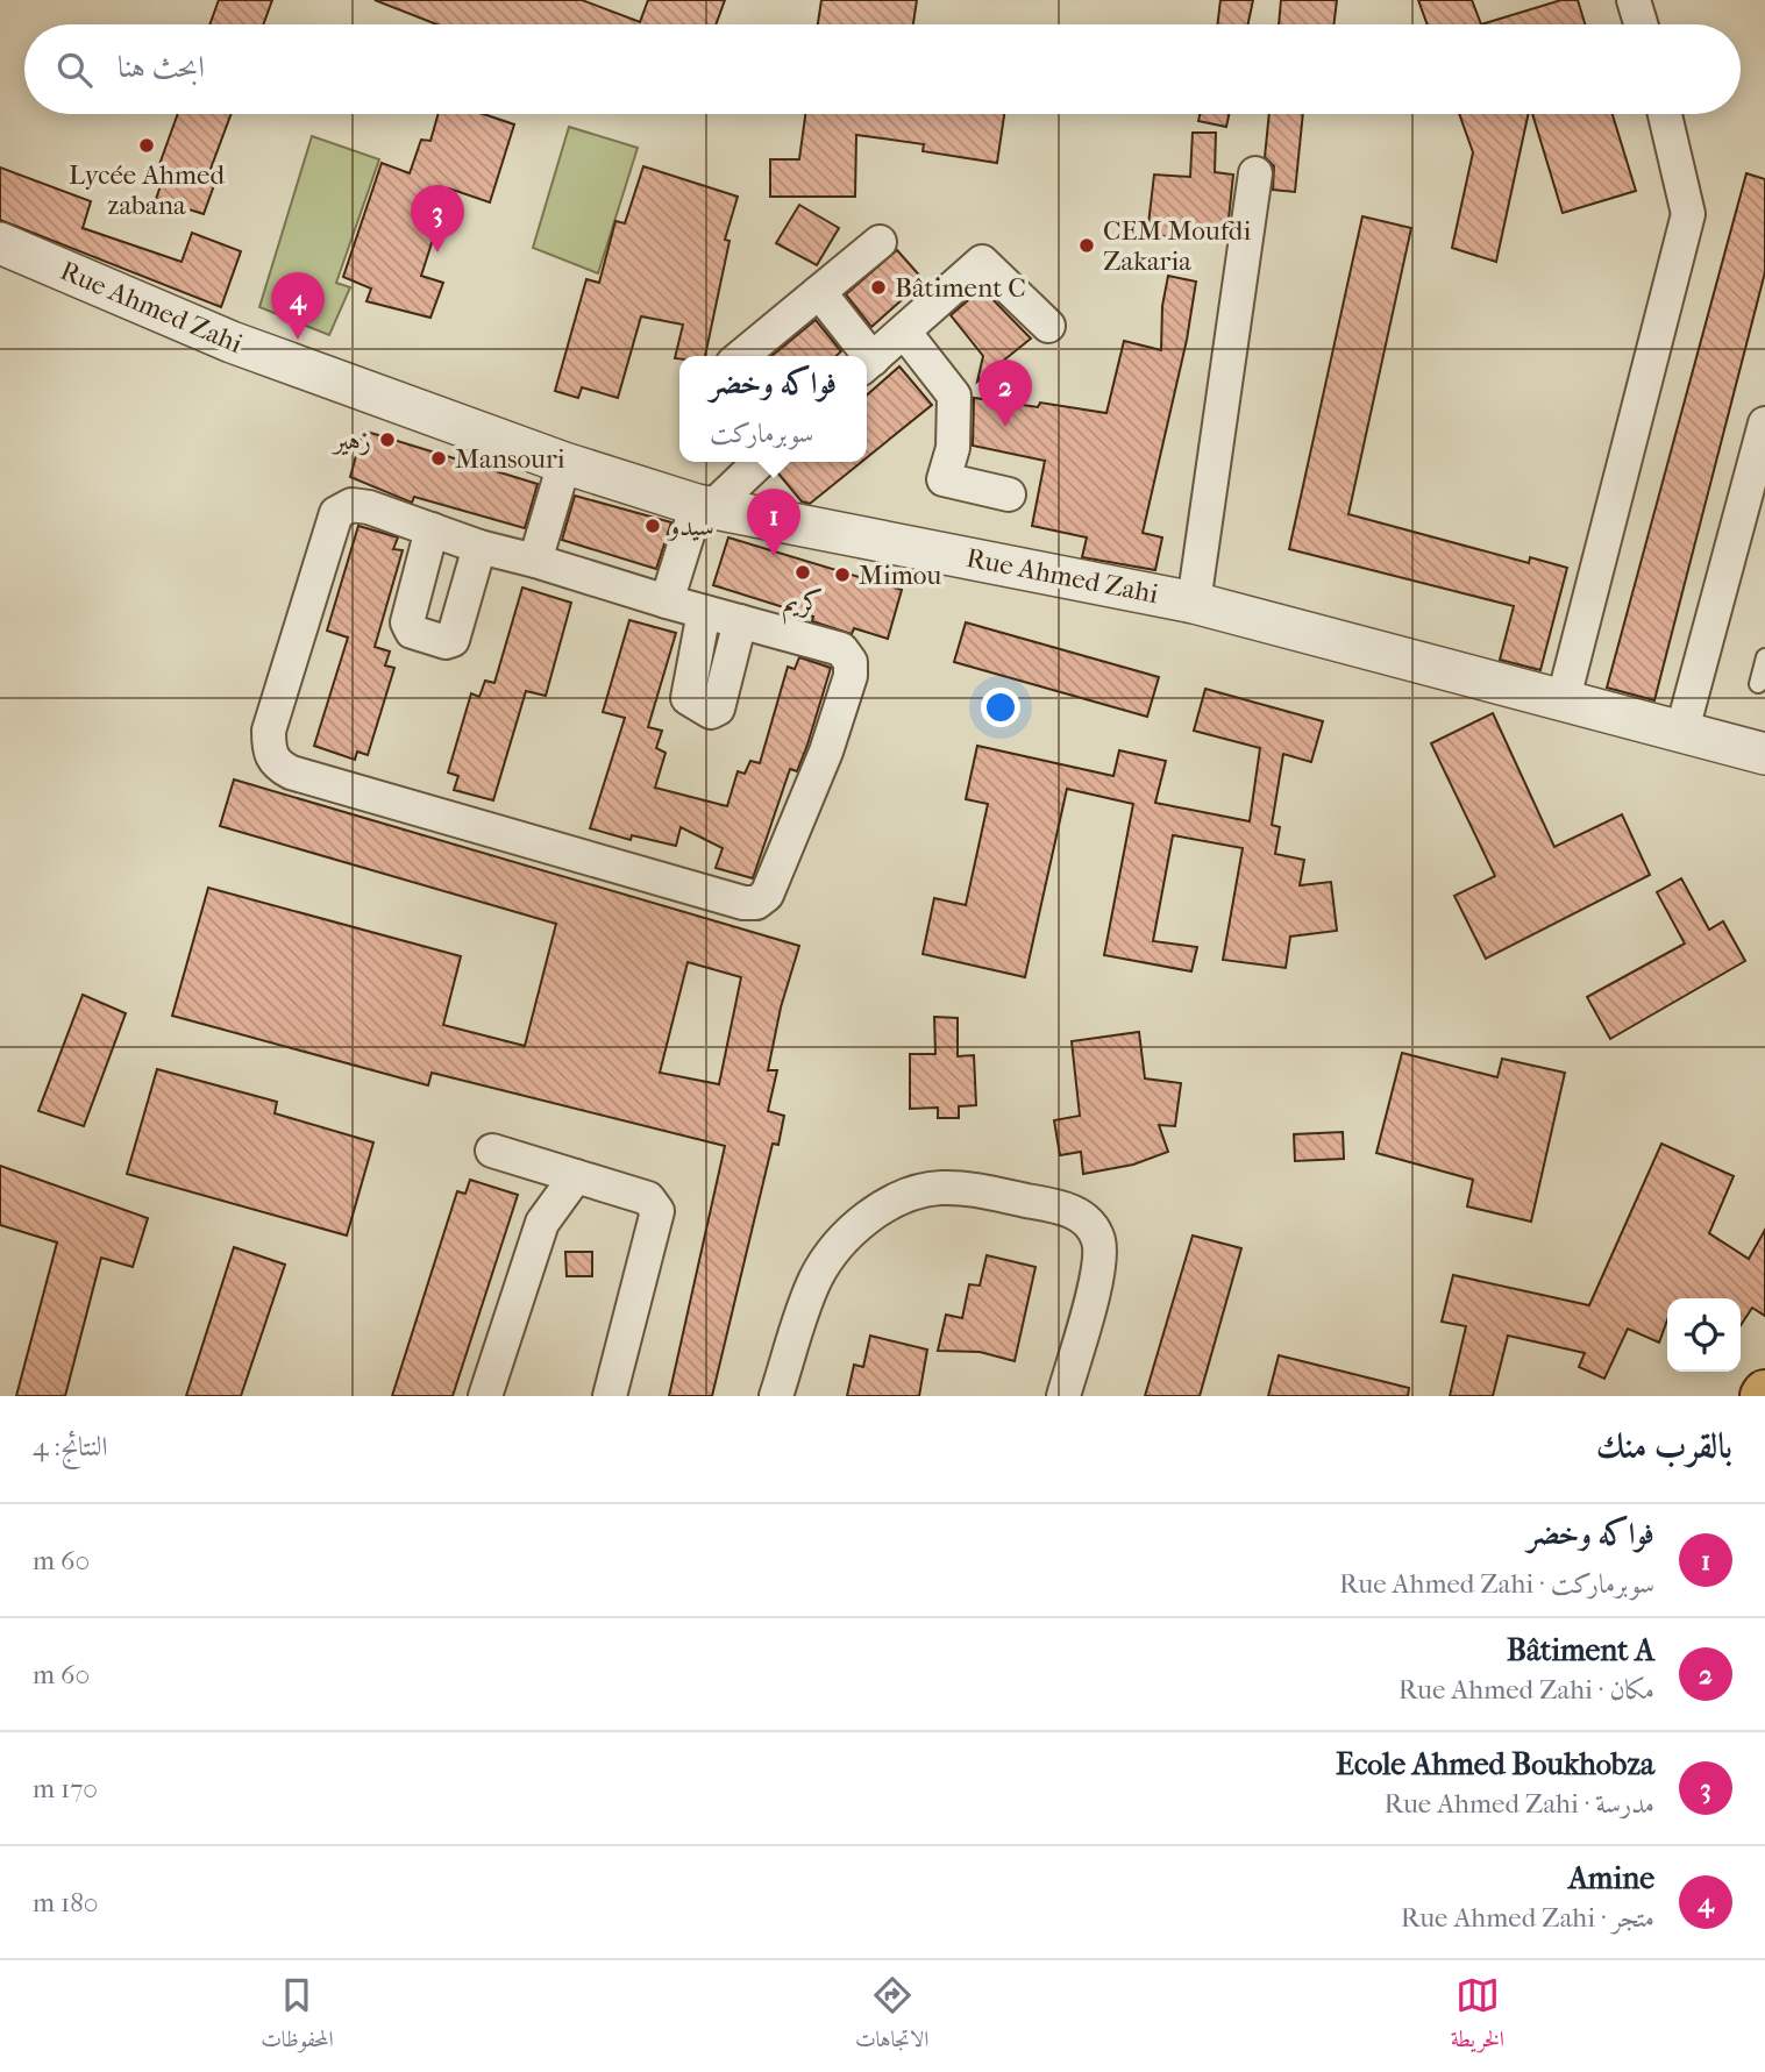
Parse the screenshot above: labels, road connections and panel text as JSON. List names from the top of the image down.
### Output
{
  "streets": {
    "street": ["Rue Ahmed Zahi"]
  },
  "places": [
    "Lycée Ahmed zabana",
    "CEM Moufdi Zakaria",
    "Bâtiment C",
    "زهير",
    "Mansouri",
    "سيدو",
    "كريم",
    "Mimou"
  ],
  "page": {
    "search": "ابحث هنا",
    "pins": [
      "3",
      "4",
      "2",
      "1"
    ],
    "popup": ["فواكه وخضر", "سوبرماركت"],
    "heading": ["بالقرب منك", "النتائج: 4"],
    "list": [
      {
        "mark": "1",
        "name": "فواكه وخضر",
        "note": "سوبرماركت · Rue Ahmed Zahi",
        "value": "60 m"
      },
      {
        "mark": "2",
        "name": "Bâtiment A",
        "note": "مكان · Rue Ahmed Zahi",
        "value": "60 m"
      },
      {
        "mark": "3",
        "name": "Ecole Ahmed Boukhobza",
        "note": "مدرسة · Rue Ahmed Zahi",
        "value": "170 m"
      },
      {
        "mark": "4",
        "name": "Amine",
        "note": "متجر · Rue Ahmed Zahi",
        "value": "180 m"
      }
    ],
    "nav": ["الخريطة", "الاتجاهات", "المحفوظات"]
  }
}
